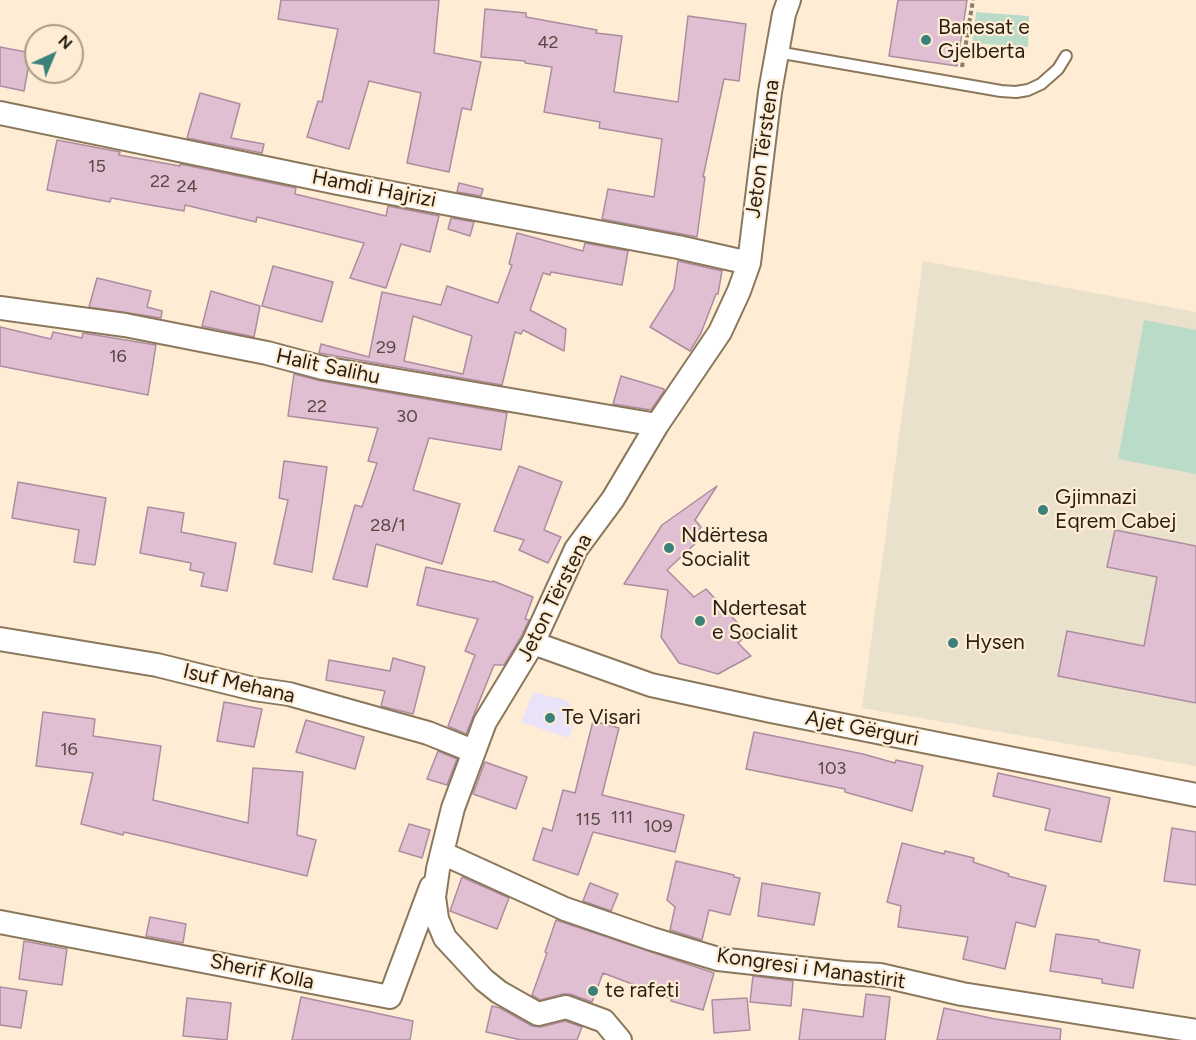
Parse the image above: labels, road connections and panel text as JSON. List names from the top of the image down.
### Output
{
  "streets": {
    "street": [
      "Jeton Tërstena",
      "Hamdi Hajrizi",
      "Halit Salihu",
      "Isuf Mehana",
      "Ajet Gërguri",
      "Kongresi i Manastirit",
      "Sherif Kolla"
    ]
  },
  "crossings": [
    ["Jeton Tërstena", "Hamdi Hajrizi"],
    ["Jeton Tërstena", "Halit Salihu"],
    ["Jeton Tërstena", "Isuf Mehana"],
    ["Jeton Tërstena", "Ajet Gërguri"],
    ["Jeton Tërstena", "Kongresi i Manastirit"],
    ["Jeton Tërstena", "Sherif Kolla"],
    ["Kongresi i Manastirit", "Sherif Kolla"]
  ],
  "places": [
    "Banesat e Gjelberta",
    "Gjimnazi Eqrem Cabej",
    "Ndërtesa Socialit",
    "Ndertesat e Socialit",
    "Hysen",
    "Te Visari",
    "te rafeti"
  ],
  "house_numbers": [
    "42",
    "15",
    "22",
    "24",
    "29",
    "16",
    "22",
    "30",
    "28/1",
    "16",
    "103",
    "111",
    "115",
    "109"
  ],
  "north": "top right"
}
